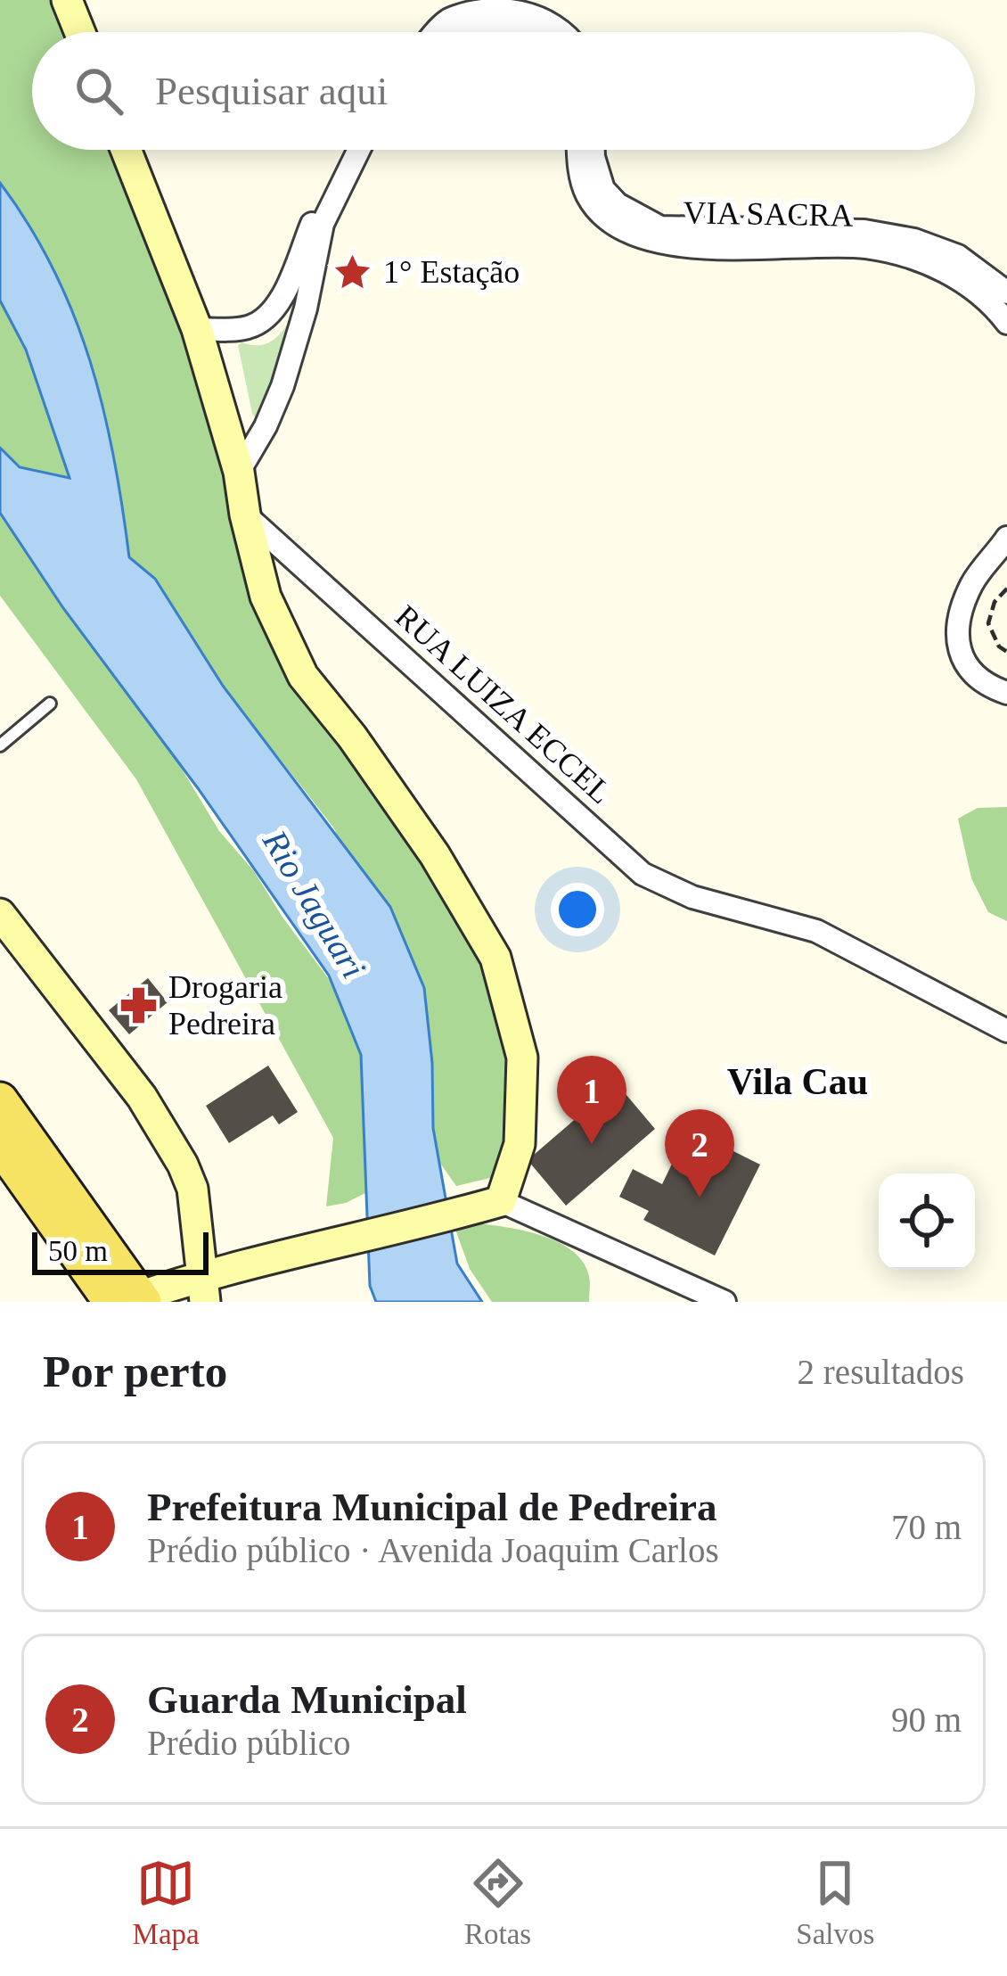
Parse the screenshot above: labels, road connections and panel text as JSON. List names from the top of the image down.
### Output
{
  "streets": {
    "street": ["VIA SACRA", "RUA LUIZA ECCEL"]
  },
  "districts": ["Vila Cau"],
  "water": ["Rio Jaguari"],
  "places": {
    "place": ["1° Estação"],
    "pharmacy": ["Drogaria Pedreira"]
  },
  "scale_bar": "50 m",
  "page": {
    "search": "Pesquisar aqui",
    "pins": ["1", "2"],
    "scale": "50 m",
    "heading": ["Por perto", "2 resultados"],
    "list": [
      {
        "mark": "1",
        "name": "Prefeitura Municipal de Pedreira",
        "note": "Prédio público · Avenida Joaquim Carlos",
        "value": "70 m"
      },
      {
        "mark": "2",
        "name": "Guarda Municipal",
        "note": "Prédio público",
        "value": "90 m"
      }
    ],
    "nav": ["Mapa", "Rotas", "Salvos"]
  }
}
